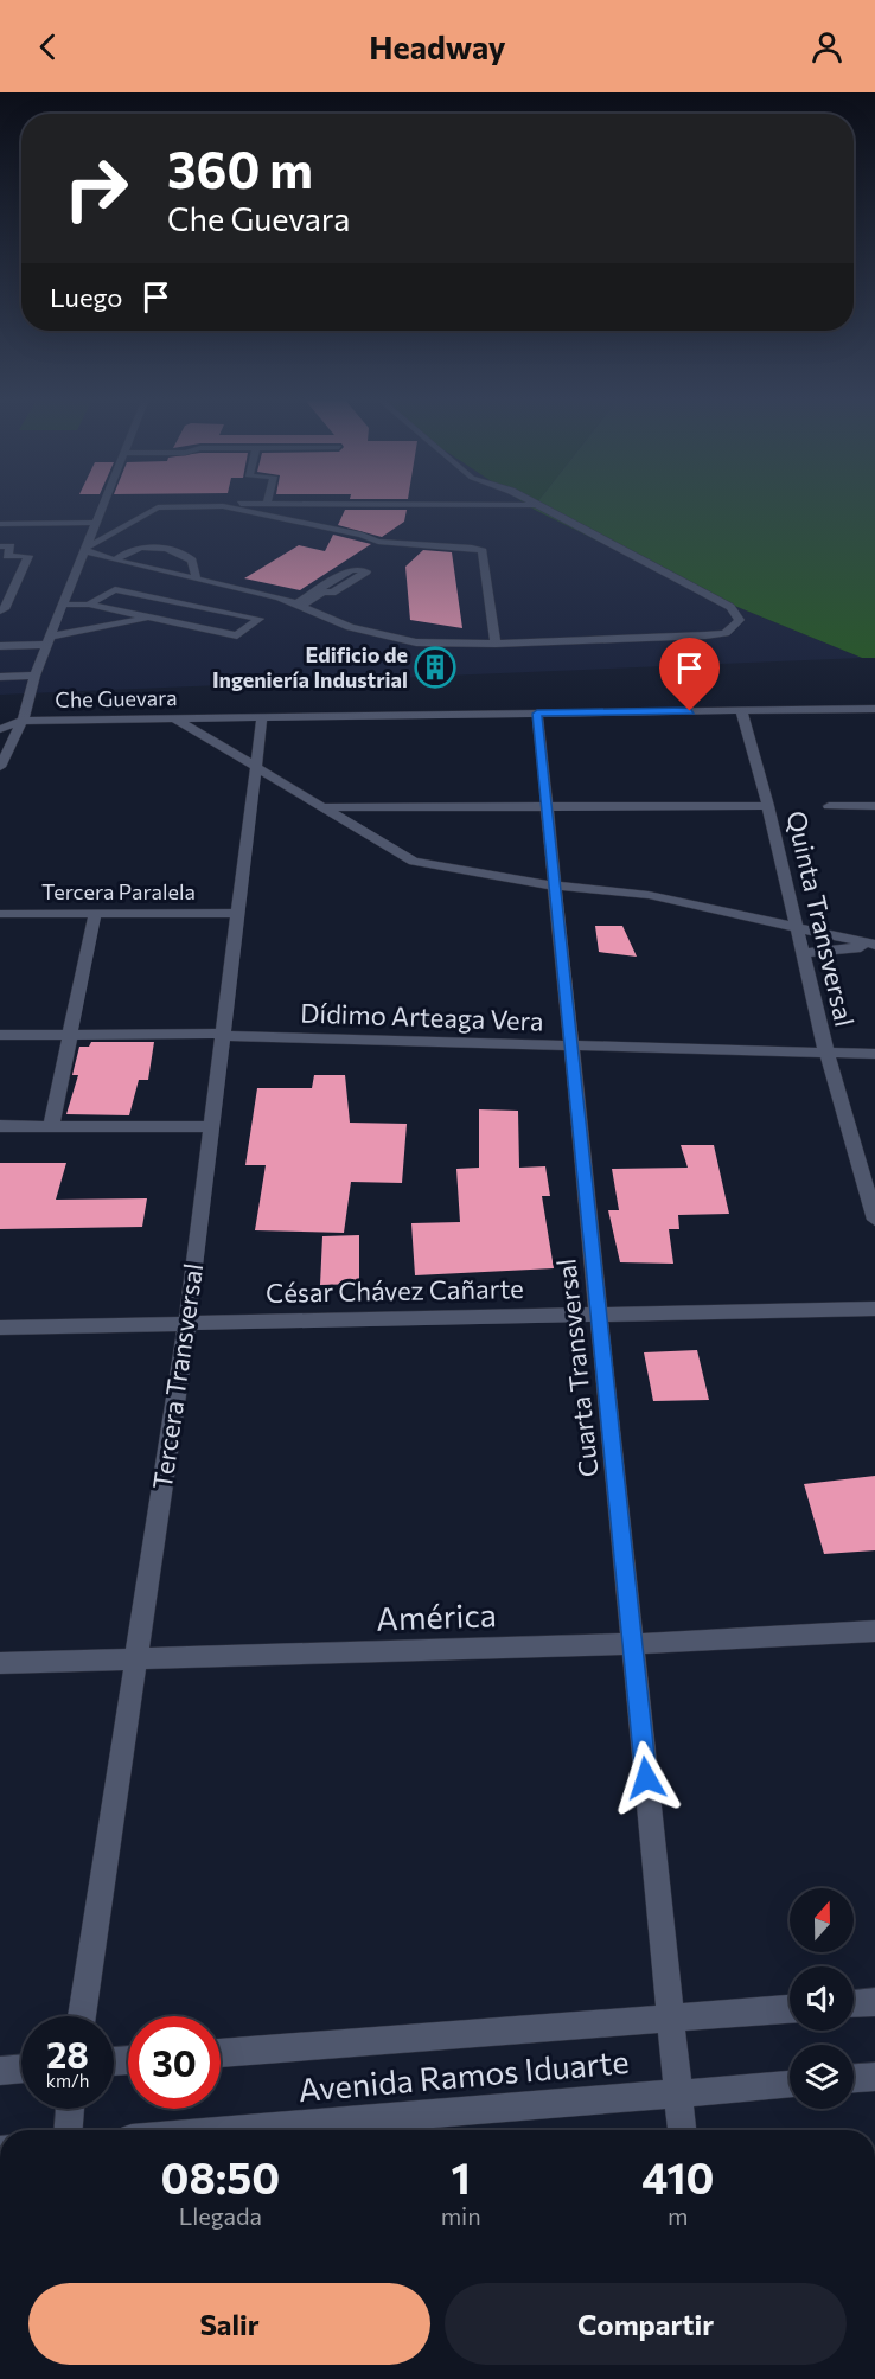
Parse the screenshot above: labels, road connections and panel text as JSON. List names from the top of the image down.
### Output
{
  "streets": {
    "street": [
      "Che Guevara",
      "Tercera Paralela",
      "Quinta Transversal",
      "Dídimo Arteaga Vera",
      "César Chávez Cañarte",
      "Cuarta Transversal",
      "Tercera Transversal",
      "América",
      "Avenida Ramos Iduarte"
    ]
  },
  "crossings": [
    ["Che Guevara", "Quinta Transversal"],
    ["Che Guevara", "Cuarta Transversal"],
    ["Che Guevara", "Tercera Transversal"],
    ["Tercera Paralela", "Tercera Transversal"],
    ["Quinta Transversal", "Dídimo Arteaga Vera"],
    ["Dídimo Arteaga Vera", "Cuarta Transversal"],
    ["Dídimo Arteaga Vera", "Tercera Transversal"],
    ["César Chávez Cañarte", "Cuarta Transversal"],
    ["César Chávez Cañarte", "Tercera Transversal"],
    ["Cuarta Transversal", "América"],
    ["Cuarta Transversal", "Avenida Ramos Iduarte"],
    ["Tercera Transversal", "América"]
  ],
  "places": {
    "building": ["Edificio de Ingeniería Industrial"]
  },
  "north": "top",
  "page": {
    "header": "Headway",
    "turn": ["360 m", "Che Guevara"],
    "then": "Luego",
    "speed": "28 km/h",
    "limit": "30",
    "eta": [
      "08:50",
      "Llegada",
      "1",
      "min",
      "410",
      "m"
    ],
    "buttons": ["Salir", "Compartir"]
  }
}
